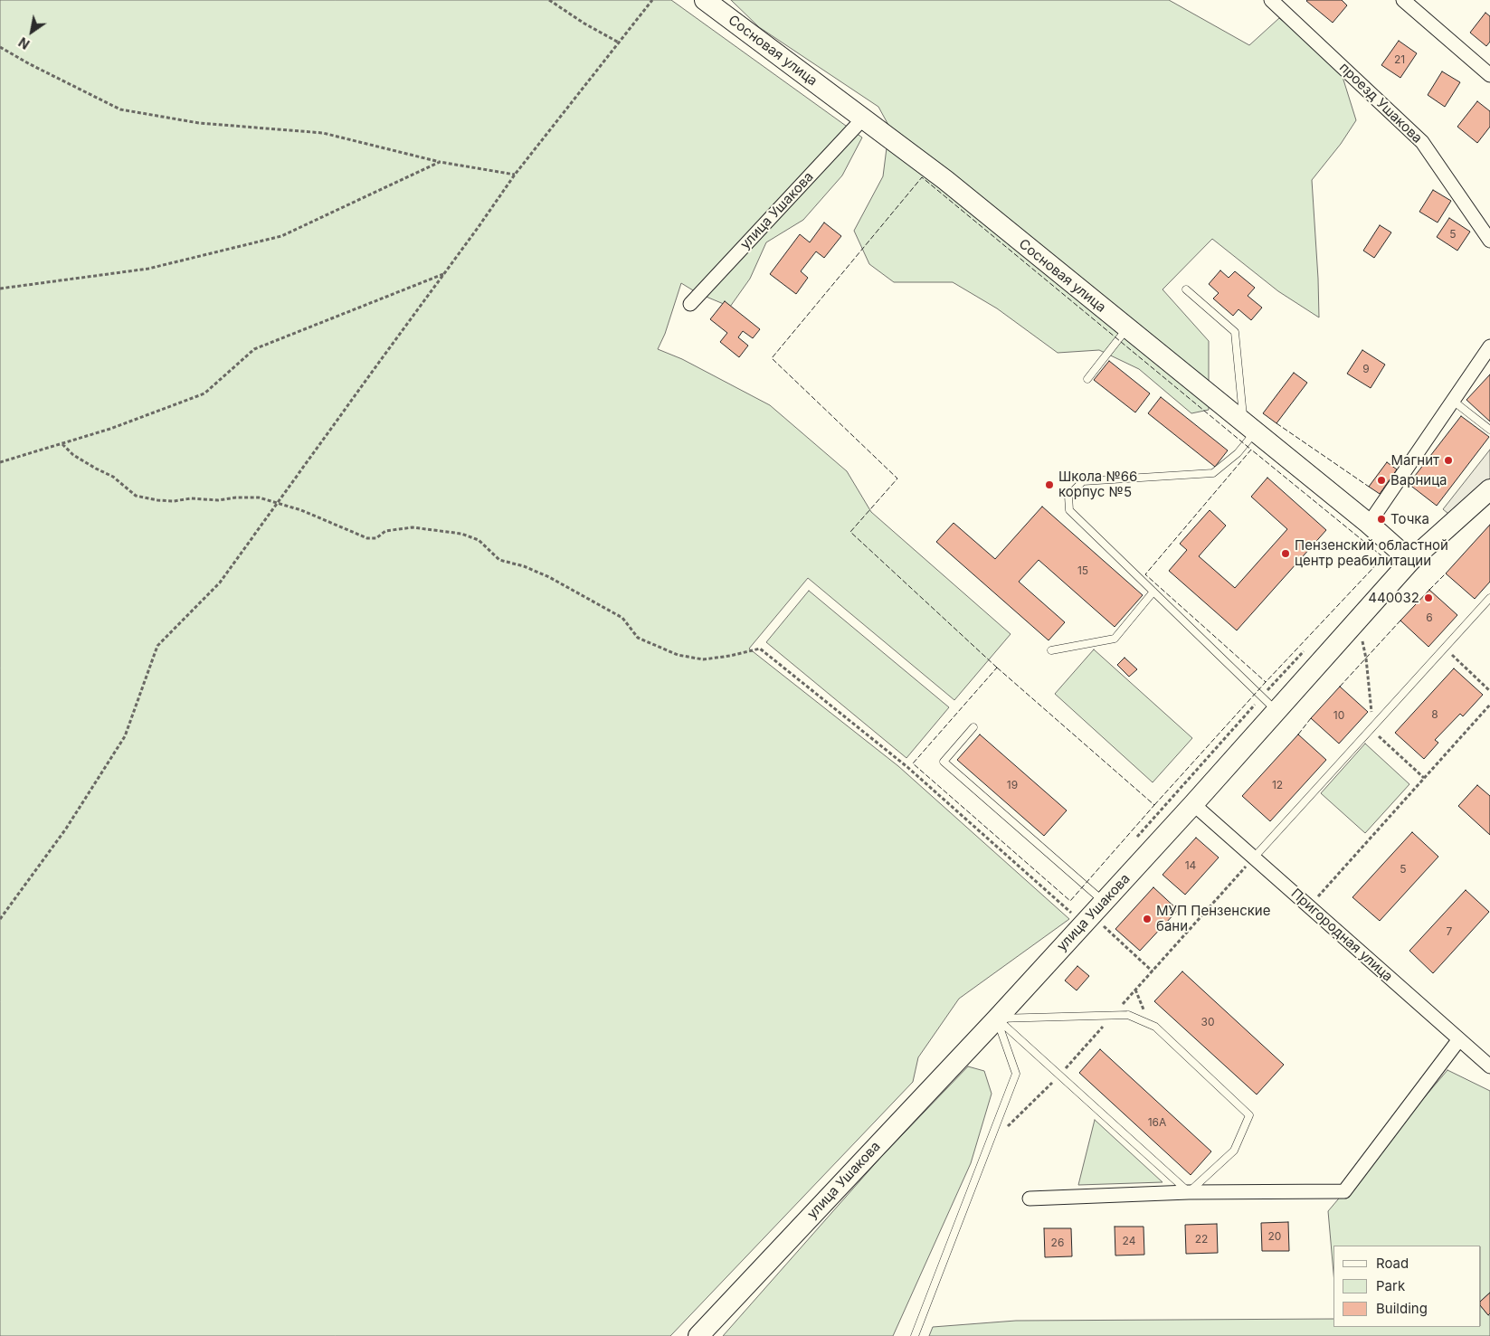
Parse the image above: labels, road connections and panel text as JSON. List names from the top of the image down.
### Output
{
  "streets": {
    "main road": ["Сосновая улица", "улица Ушакова"],
    "street": ["проезд Ушакова", "Пригородная улица"]
  },
  "crossings": [
    ["Сосновая улица", "улица Ушакова"],
    ["улица Ушакова", "Пригородная улица"]
  ],
  "places": [
    "Магнит",
    "Варница",
    "Школа №66 корпус №5",
    "Точка",
    "Пензенский областной центр реабилитации",
    "440032",
    "МУП Пензенские бани"
  ],
  "house_numbers": [
    "21",
    "5",
    "9",
    "15",
    "6",
    "8",
    "10",
    "19",
    "12",
    "14",
    "5",
    "7",
    "30",
    "16А",
    "20",
    "22",
    "24",
    "26"
  ],
  "legend": ["Road", "Park", "Building"],
  "north": "bottom left"
}
